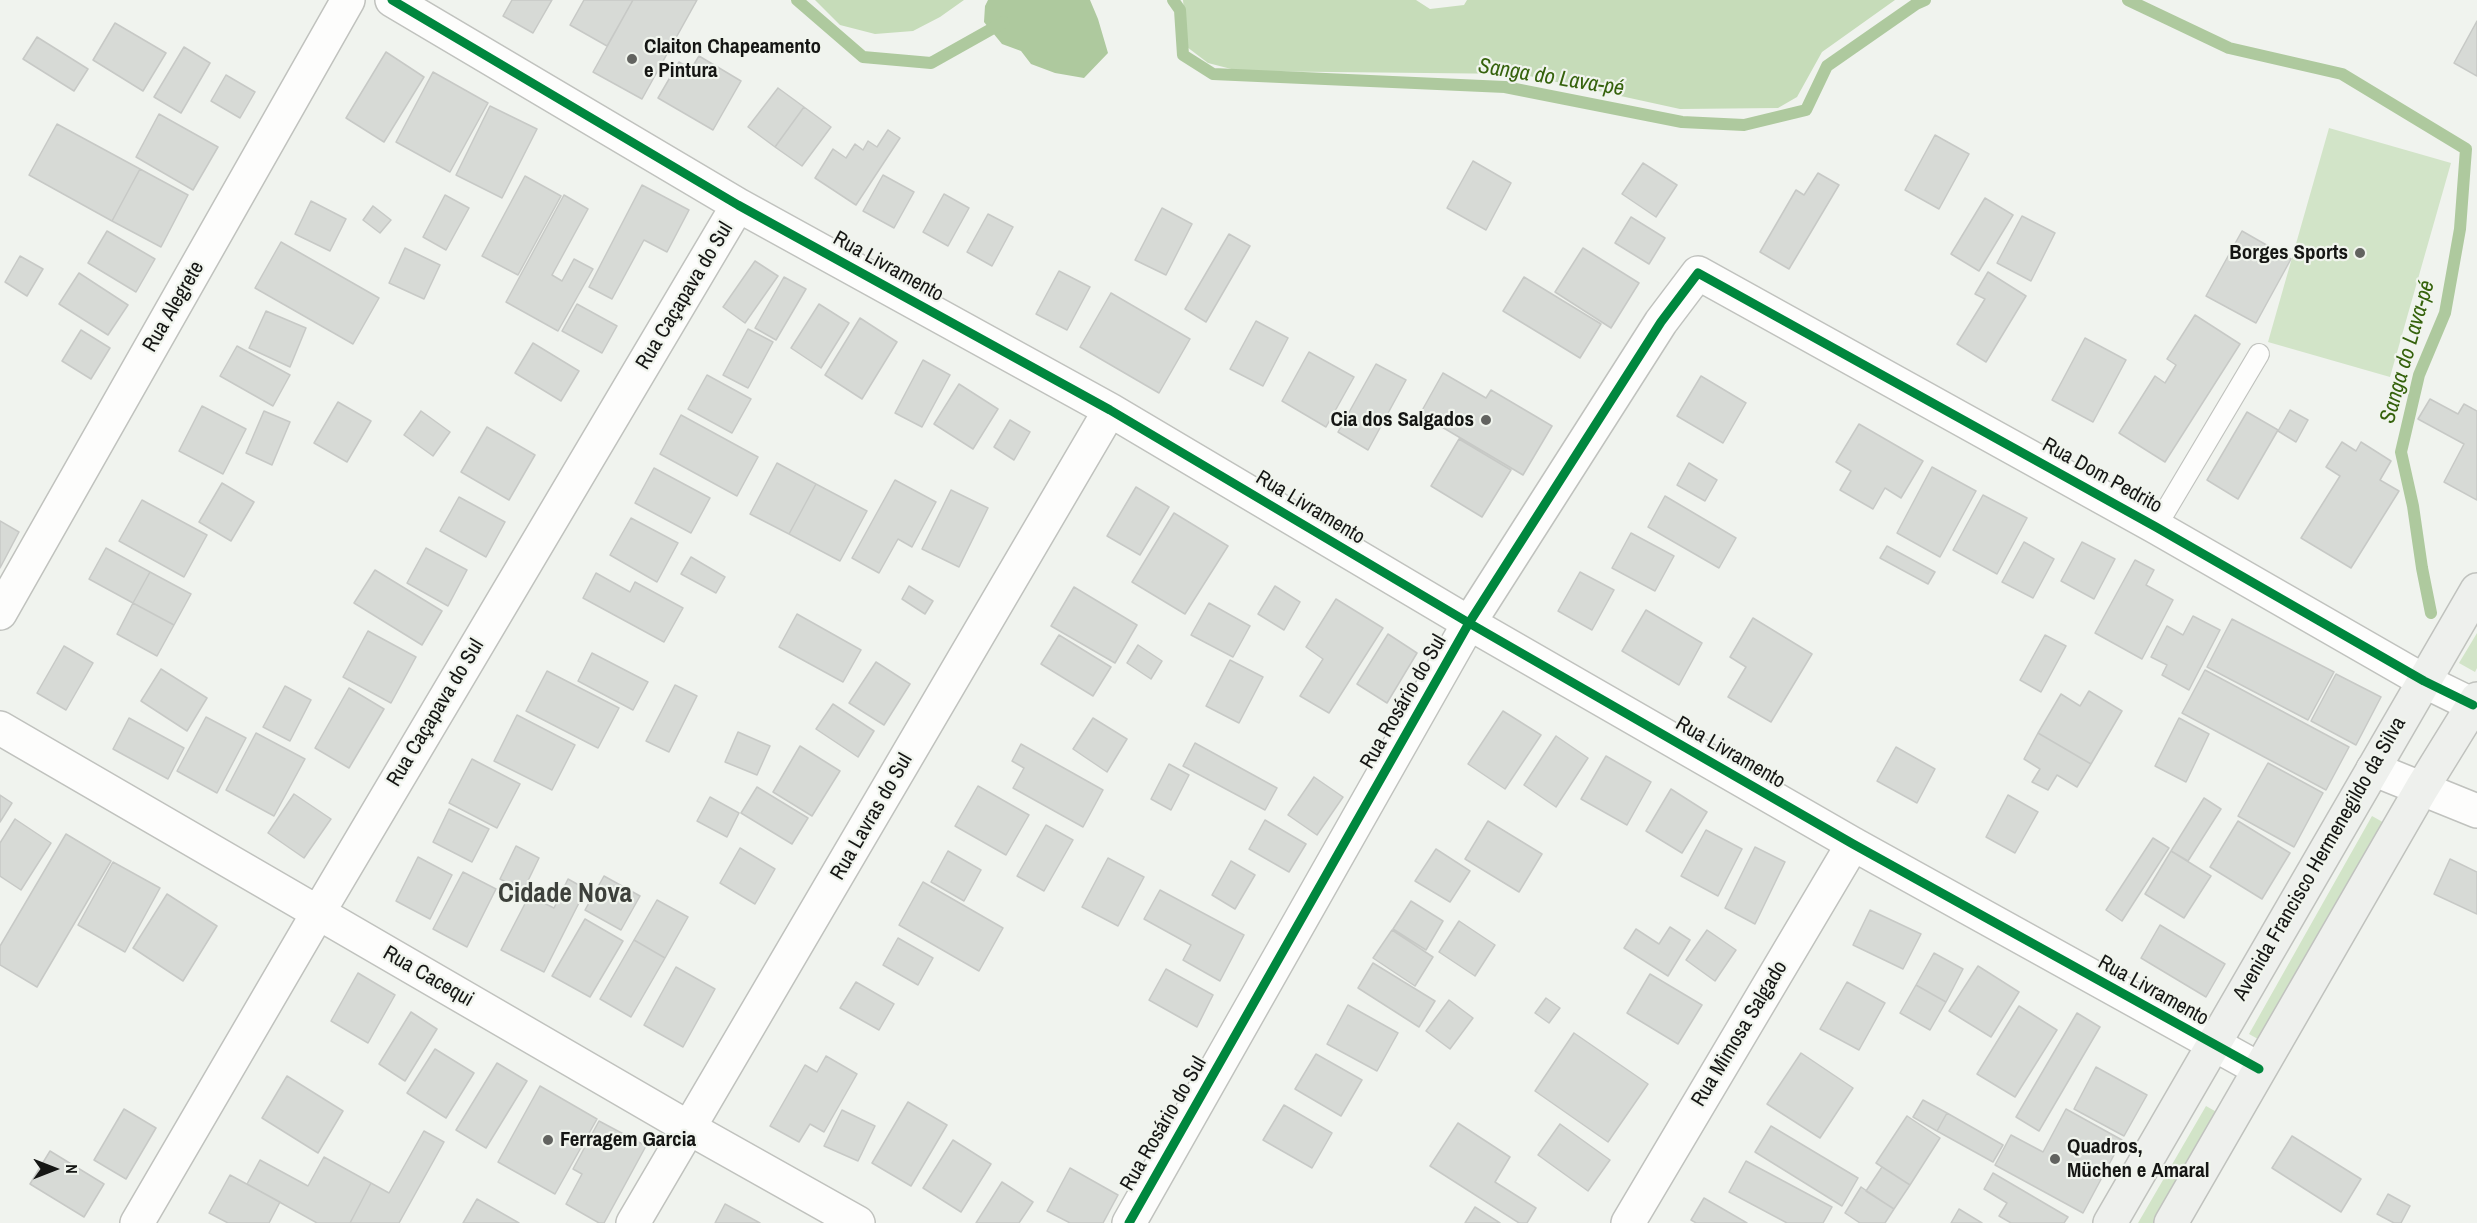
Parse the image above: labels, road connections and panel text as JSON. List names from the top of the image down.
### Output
{
  "streets": {
    "main road": ["Avenida Francisco Hermenegildo da Silva"],
    "street": [
      "Rua Livramento",
      "Rua Caçapava do Sul",
      "Rua Alegrete",
      "Rua Dom Pedrito",
      "Rua Rosário do Sul",
      "Rua Lavras do Sul",
      "Rua Cacequi",
      "Rua Mimosa Salgado"
    ]
  },
  "crossings": [
    ["Rua Livramento", "Rua Caçapava do Sul"],
    ["Rua Livramento", "Rua Rosário do Sul"],
    ["Rua Livramento", "Rua Lavras do Sul"],
    ["Rua Livramento", "Avenida Francisco Hermenegildo da Silva"],
    ["Rua Livramento", "Rua Mimosa Salgado"],
    ["Rua Caçapava do Sul", "Rua Cacequi"],
    ["Rua Dom Pedrito", "Rua Rosário do Sul"],
    ["Rua Dom Pedrito", "Avenida Francisco Hermenegildo da Silva"],
    ["Rua Lavras do Sul", "Rua Cacequi"]
  ],
  "districts": ["Cidade Nova"],
  "water": ["Sanga do Lava-pé"],
  "places": [
    "Claiton Chapeamento e Pintura",
    "Borges Sports",
    "Cia dos Salgados",
    "Ferragem Garcia",
    "Quadros, Müchen e Amaral"
  ],
  "north": "right"
}
